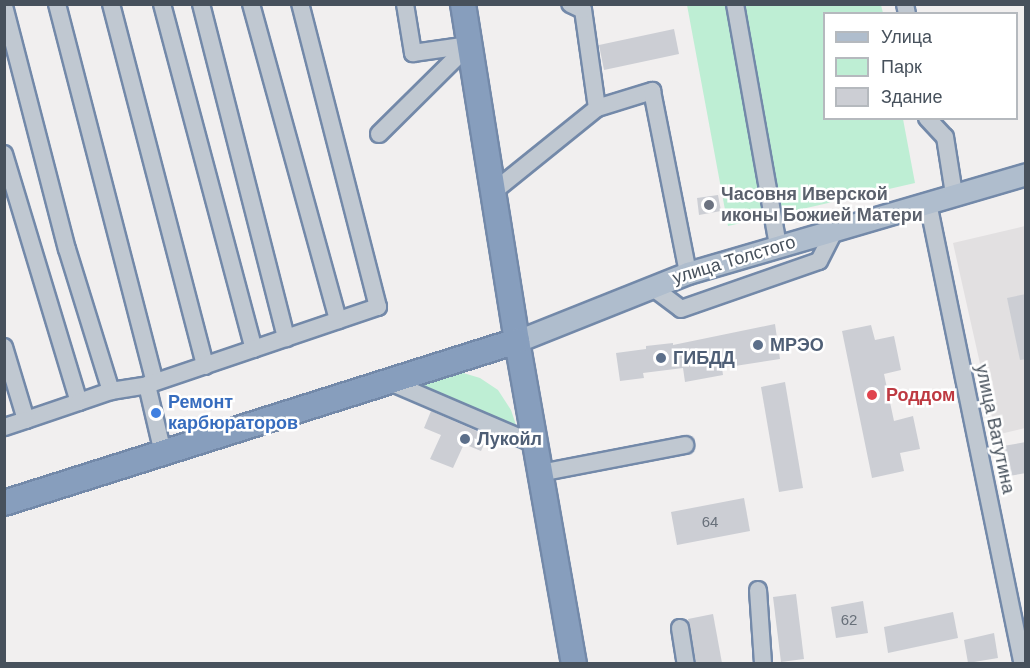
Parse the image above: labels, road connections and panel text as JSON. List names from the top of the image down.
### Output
{
  "streets": {
    "main road": ["улица Толстого"],
    "street": ["улица Ватутина"]
  },
  "crossings": [
    ["улица Толстого", "улица Ватутина"]
  ],
  "places": [
    "Часовня Иверской иконы Божией Матери",
    "МРЭО",
    "ГИБДД",
    "Роддом",
    "Ремонт карбюраторов",
    "Лукойл"
  ],
  "house_numbers": ["64", "62"],
  "legend": ["Улица", "Парк", "Здание"]
}
